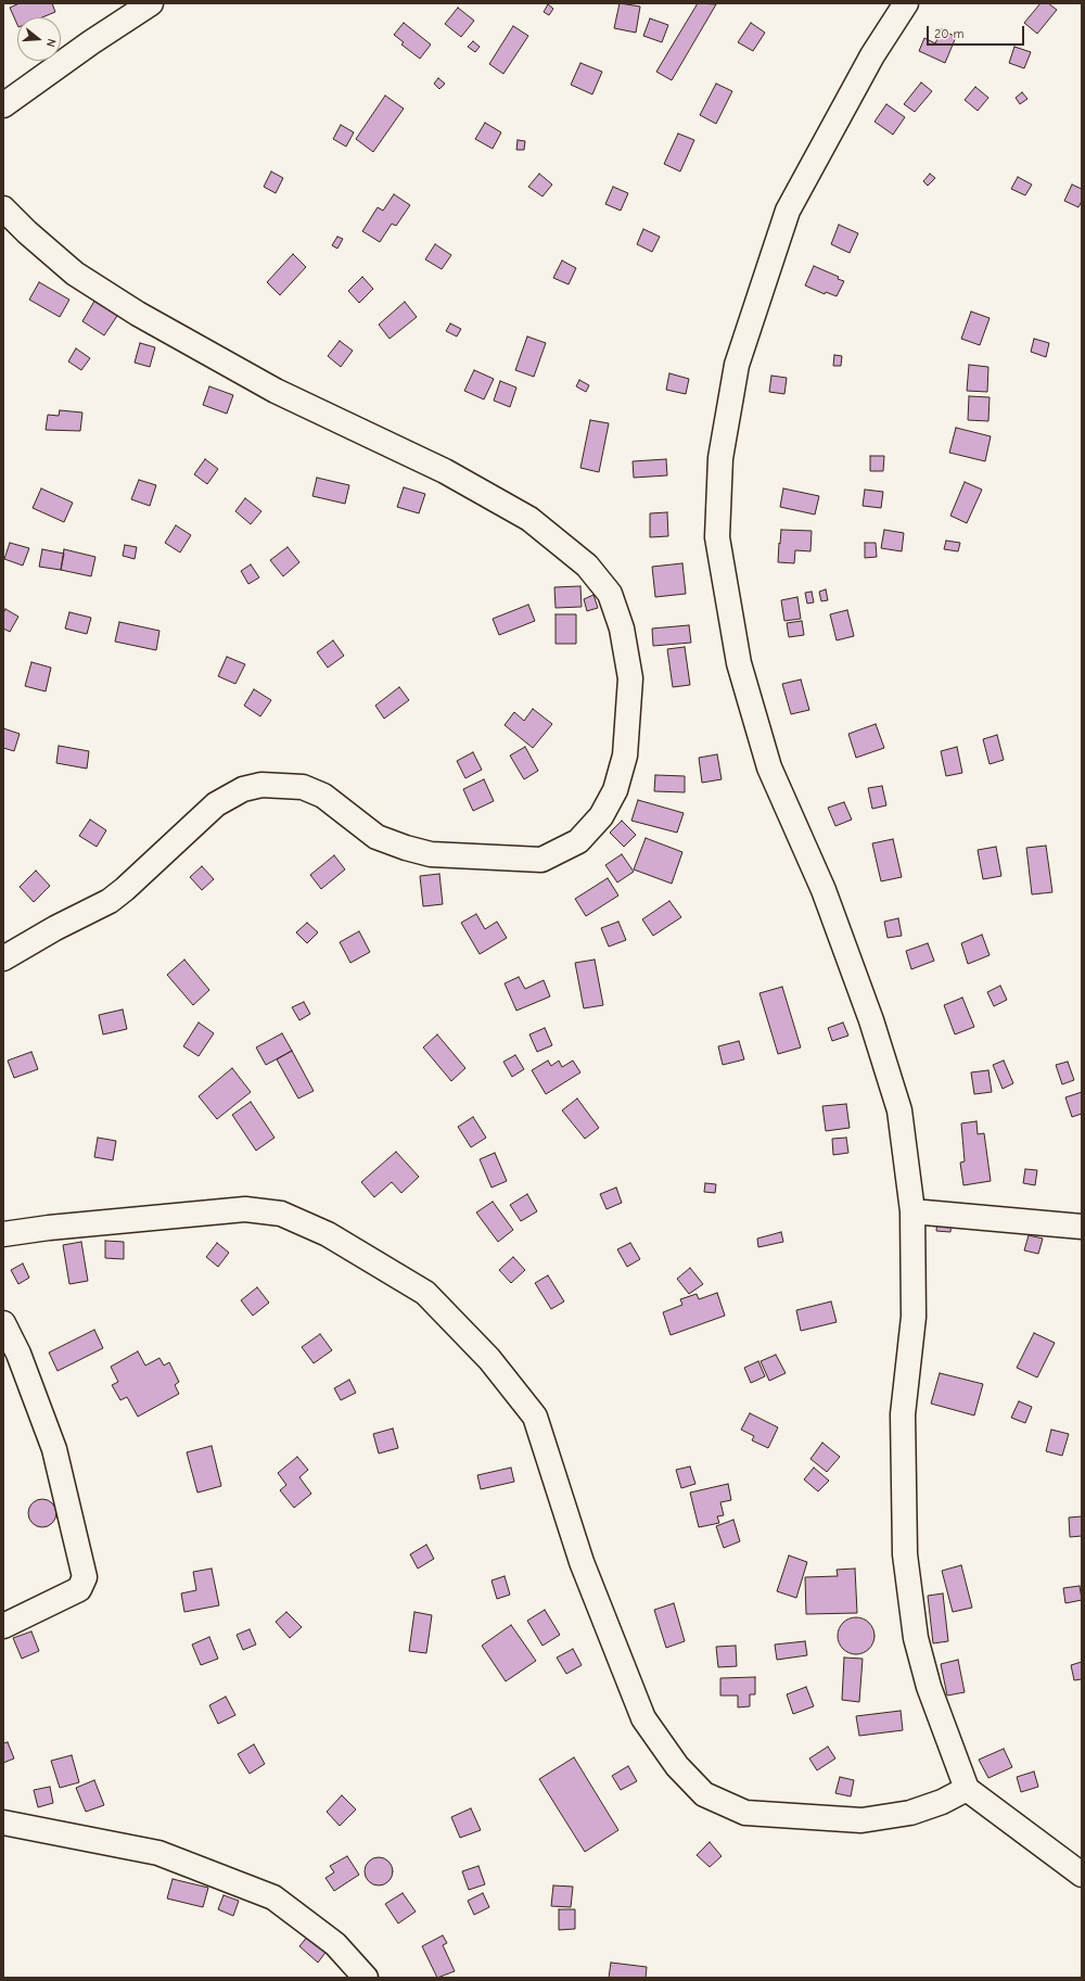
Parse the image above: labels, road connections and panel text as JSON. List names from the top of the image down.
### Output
{
  "scale_bar": "20 m",
  "north": "right"
}
